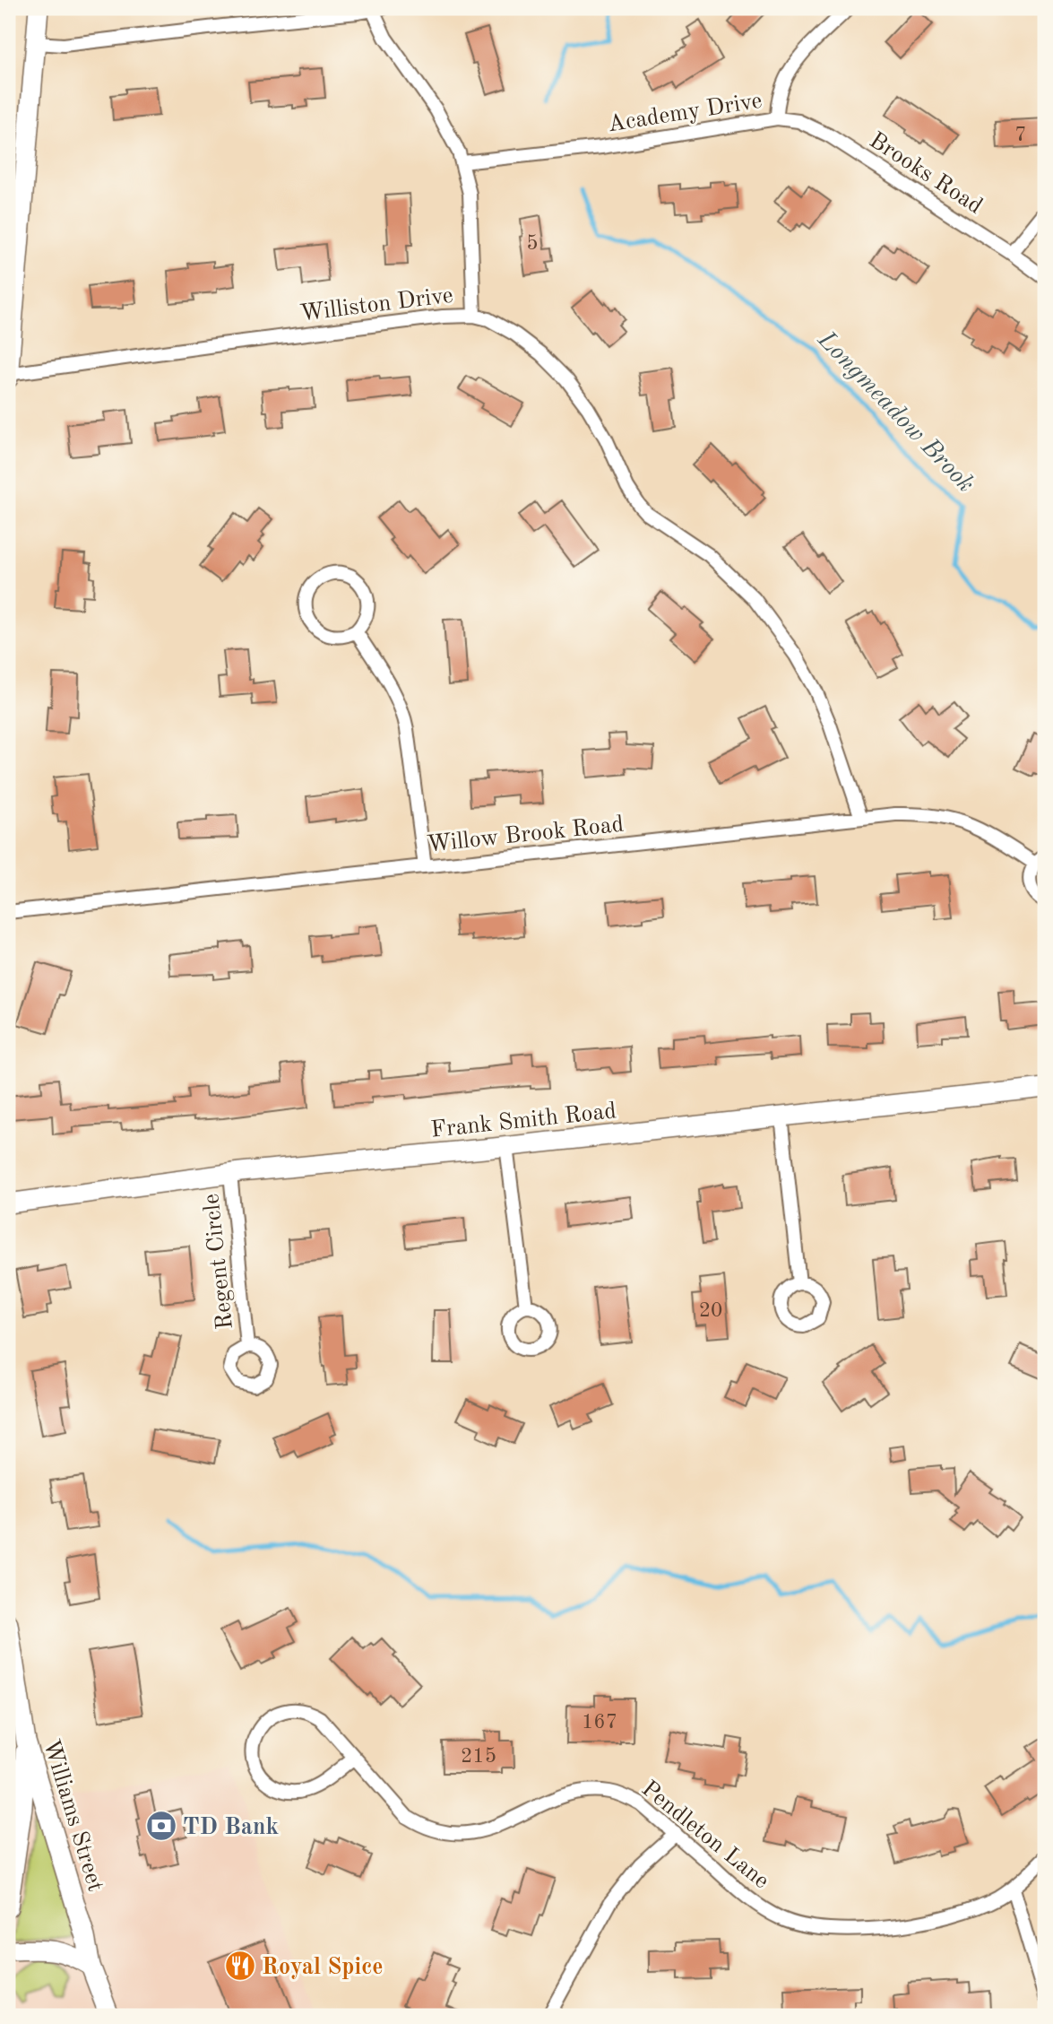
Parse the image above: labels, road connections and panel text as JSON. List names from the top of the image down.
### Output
{
  "streets": {
    "street": [
      "Academy Drive",
      "Brooks Road",
      "Williston Drive",
      "Willow Brook Road",
      "Frank Smith Road",
      "Regent Circle",
      "Williams Street",
      "Pendleton Lane"
    ]
  },
  "crossings": [
    ["Academy Drive", "Brooks Road"],
    ["Williston Drive", "Willow Brook Road"],
    ["Frank Smith Road", "Regent Circle"]
  ],
  "water": ["Longmeadow Brook"],
  "places": {
    "bank": ["TD Bank"],
    "restaurant": ["Royal Spice"]
  },
  "house_numbers": [
    "7",
    "5",
    "20",
    "167",
    "215"
  ]
}
